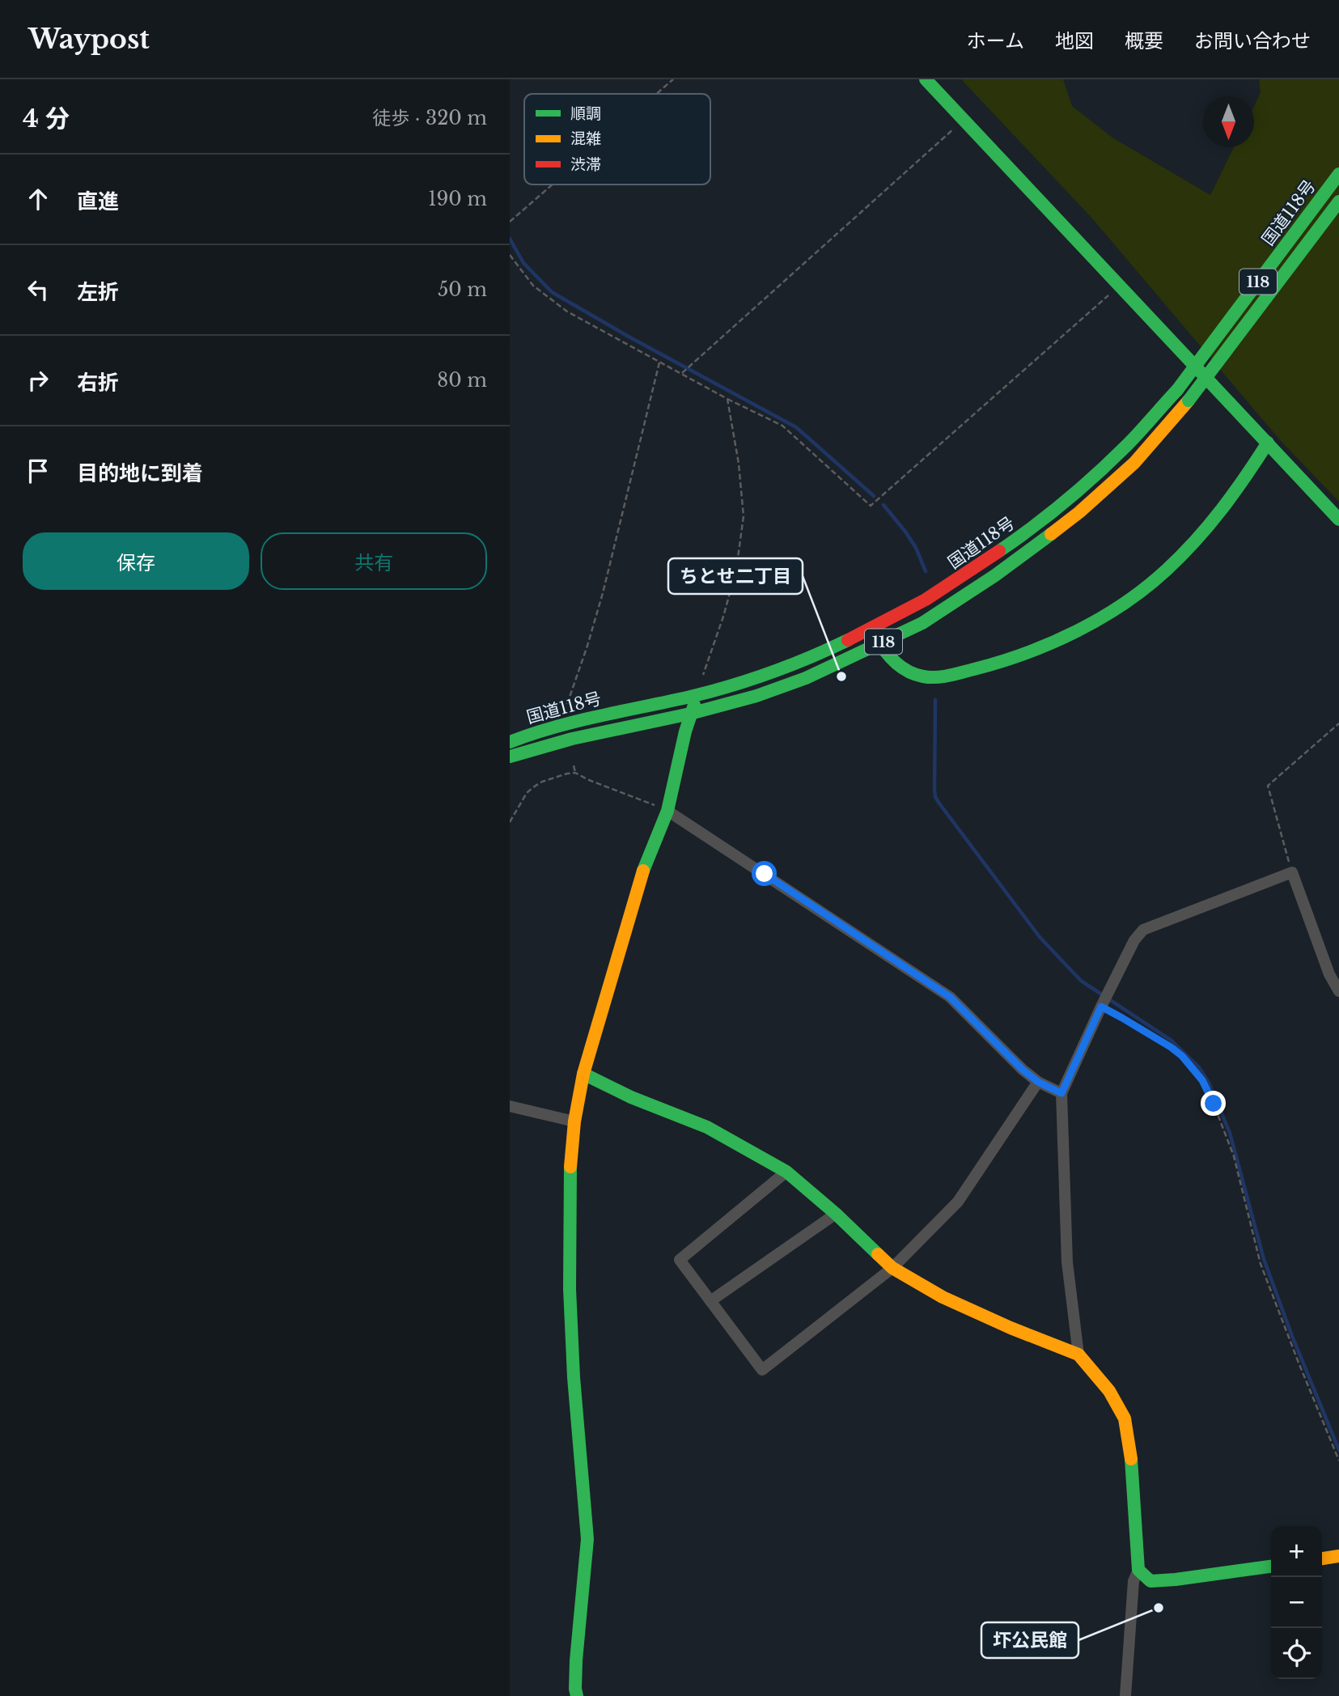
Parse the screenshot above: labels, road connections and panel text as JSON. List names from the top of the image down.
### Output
{
  "streets": {
    "main road": ["国道118号", "118"]
  },
  "places": ["ちとせ二丁目", "圷公民館"],
  "legend": ["順調", "混雑", "渋滞"],
  "north": "bottom",
  "page": {
    "header": "Waypost",
    "nav": [
      "ホーム",
      "地図",
      "概要",
      "お問い合わせ"
    ],
    "heading": ["4 分", "徒歩 · 320 m"],
    "list": [
      ["直進", "190 m"],
      ["左折", "50 m"],
      ["右折", "80 m"],
      "目的地に到着"
    ],
    "buttons": ["保存", "共有"],
    "map_buttons": ["+", "−"]
  }
}
